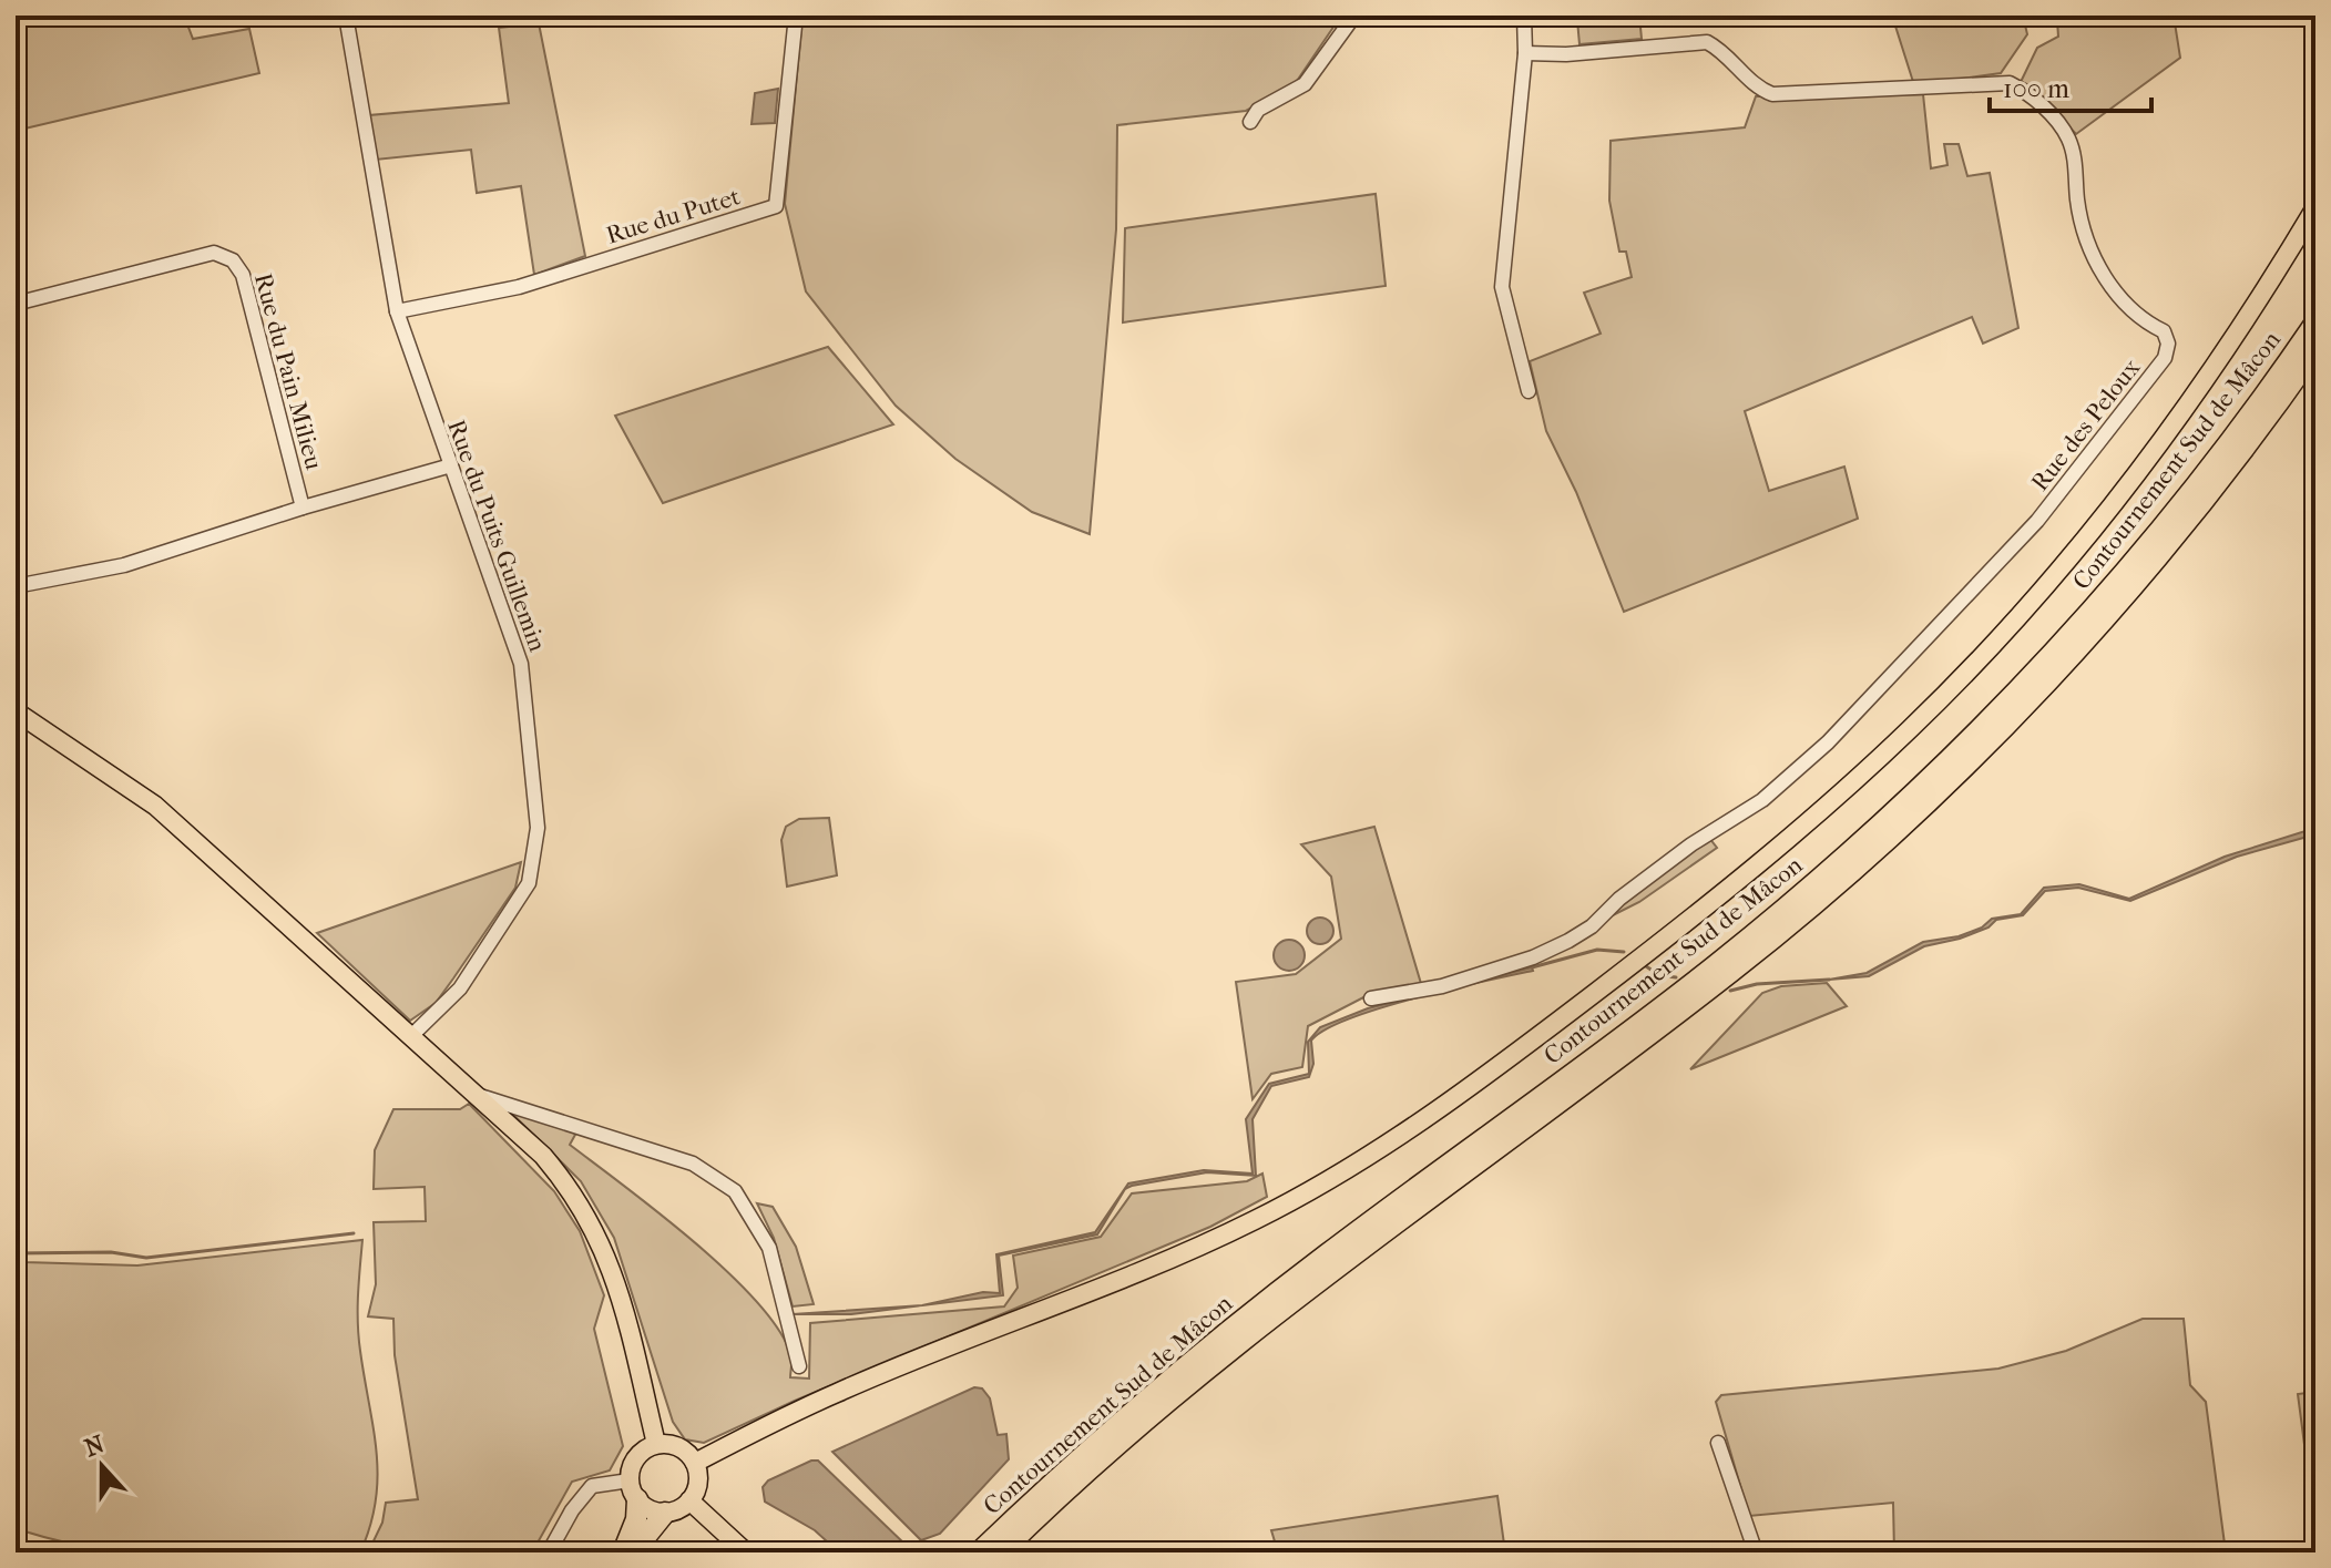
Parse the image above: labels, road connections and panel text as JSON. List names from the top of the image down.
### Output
{
  "streets": {
    "highway": ["Contournement Sud de Mâcon"],
    "street": [
      "Rue du Putet",
      "Rue du Pain Milieu",
      "Rue des Peloux",
      "Rue du Puits Guillemin"
    ]
  },
  "crossings": [
    ["Rue du Putet", "Rue du Puits Guillemin"]
  ],
  "scale_bar": "100 m",
  "north": "top"
}
